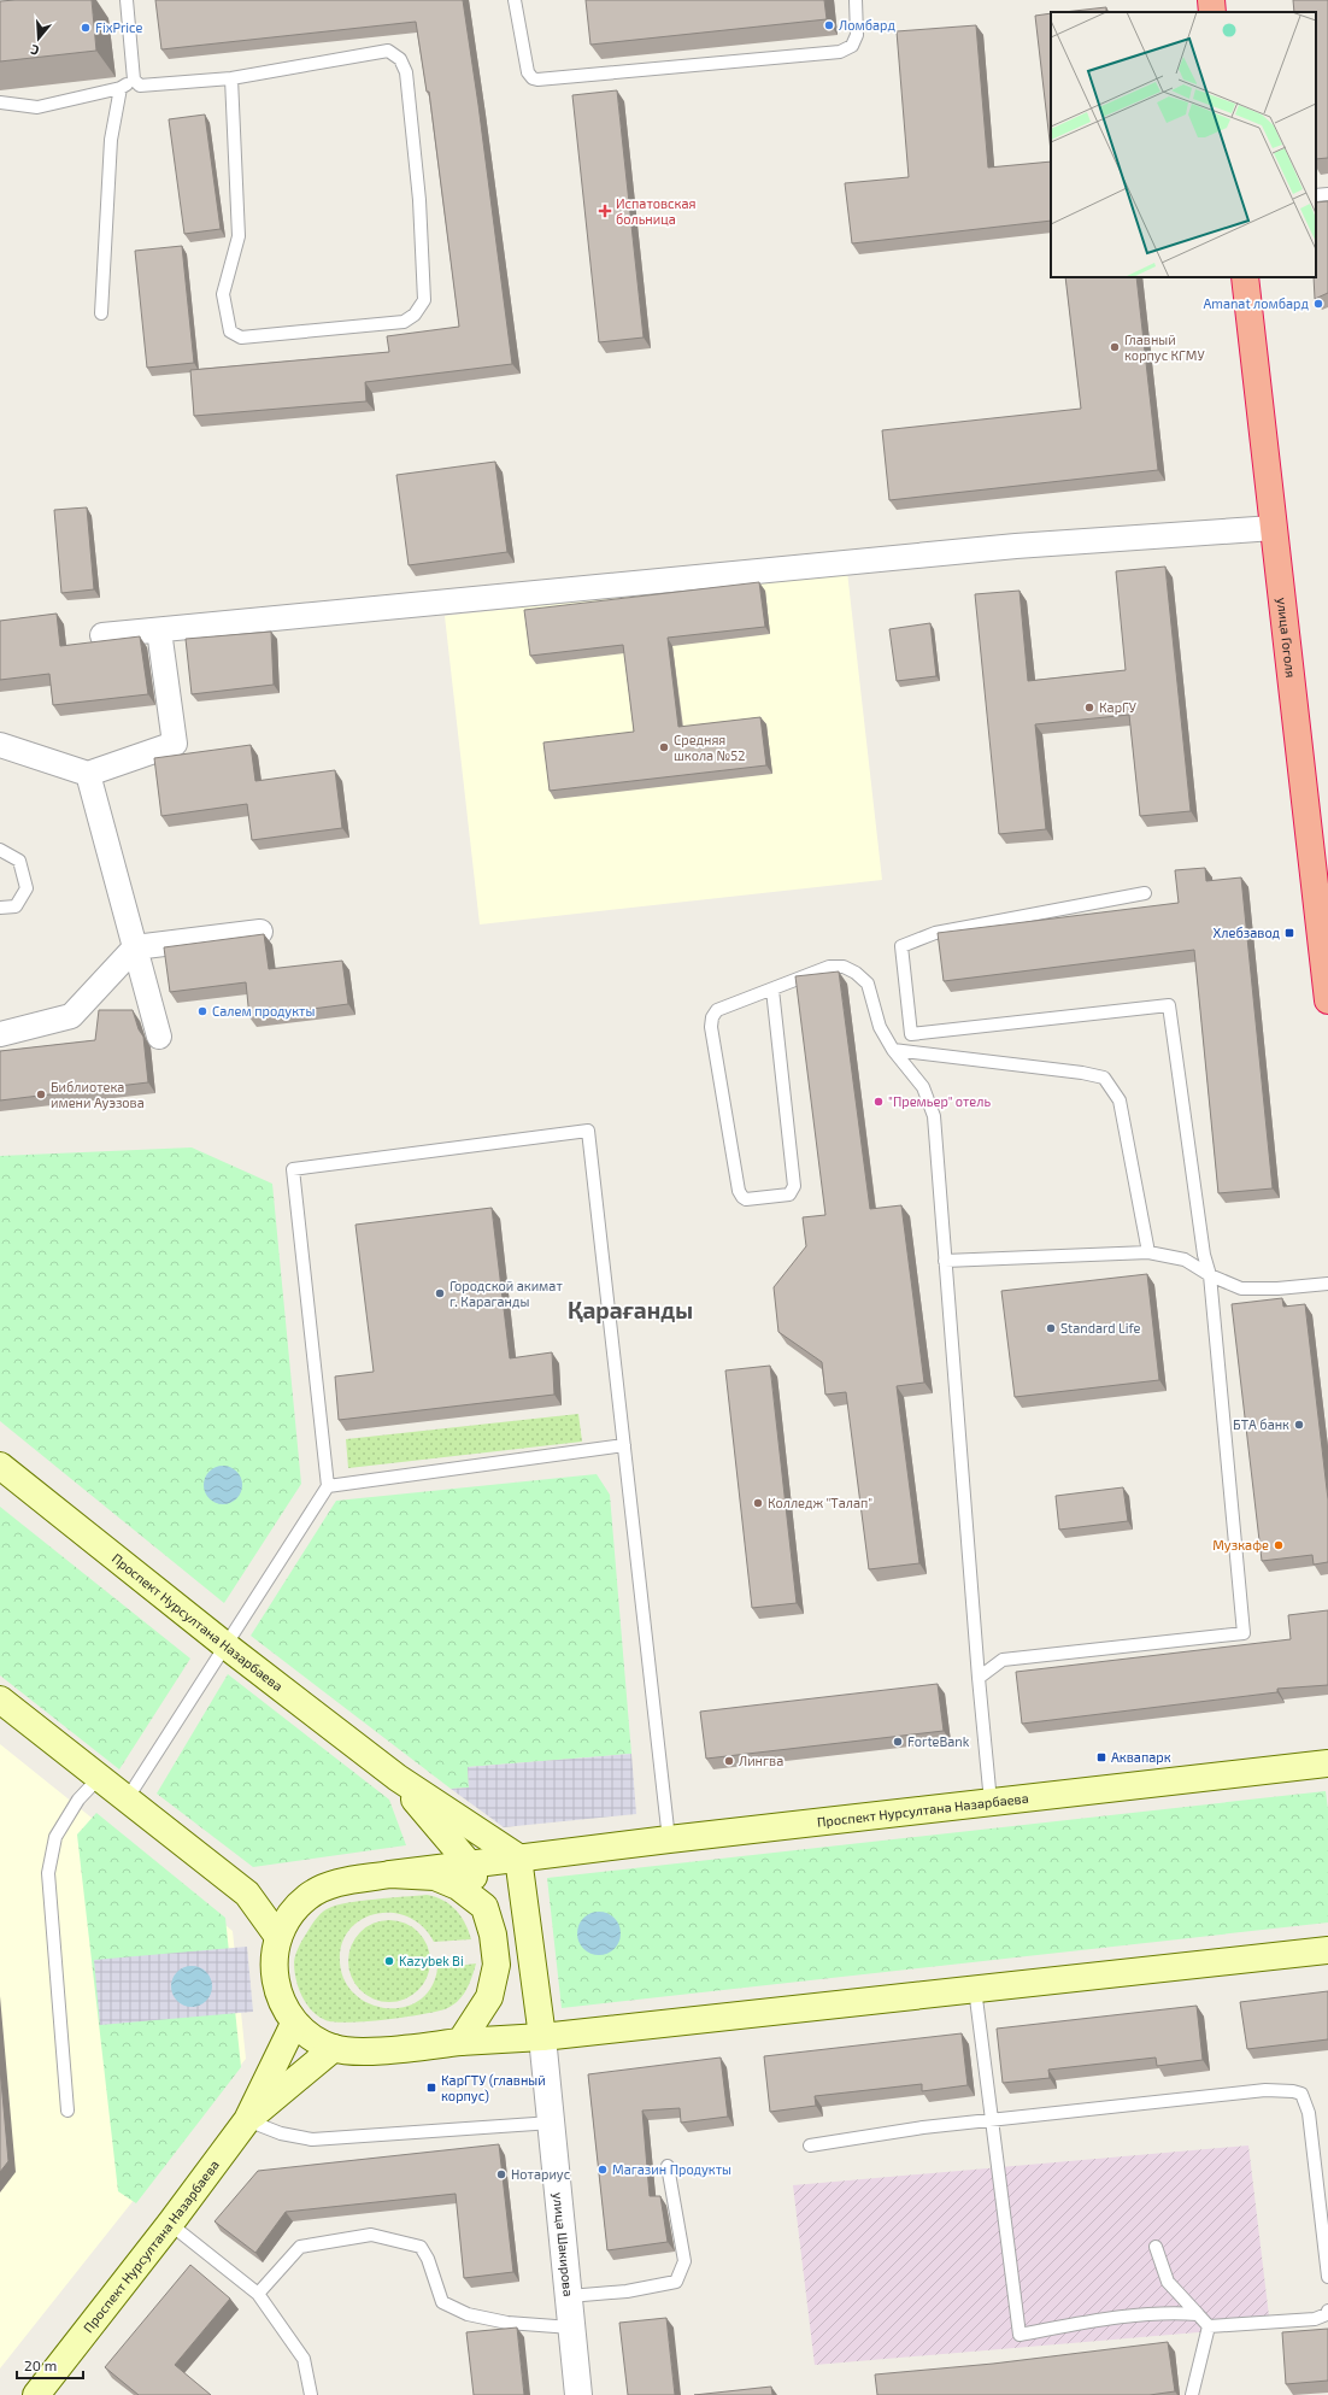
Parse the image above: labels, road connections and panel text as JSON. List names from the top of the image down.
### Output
{
  "streets": {
    "highway": ["улица Гоголя"],
    "main road": ["Проспект Нурсултана Назарбаева"],
    "street": ["улица Шакирова"]
  },
  "districts": ["Қарағанды"],
  "places": {
    "other": [
      "Ломбард",
      "FixPrice",
      "Amanat ломбард",
      "Главный корпус КГМУ",
      "КарГУ",
      "Средняя школа №52",
      "Салем продукты",
      "Библиотека имени Ауэзова",
      "\"Премьер\" отель",
      "Городской акимат г. Караганды",
      "Standard Life",
      "БТА банк",
      "Колледж \"Талап\"",
      "Музкафе",
      "ForteBank",
      "Лингва",
      "Kazybek Bi",
      "Магазин Продукты",
      "Нотариус"
    ],
    "health": ["Испатовская больница"],
    "transit": ["Хлебзавод", "Аквапарк", "КарГТУ (главный корпус)"]
  },
  "scale_bar": "20 m",
  "north": "bottom"
}
